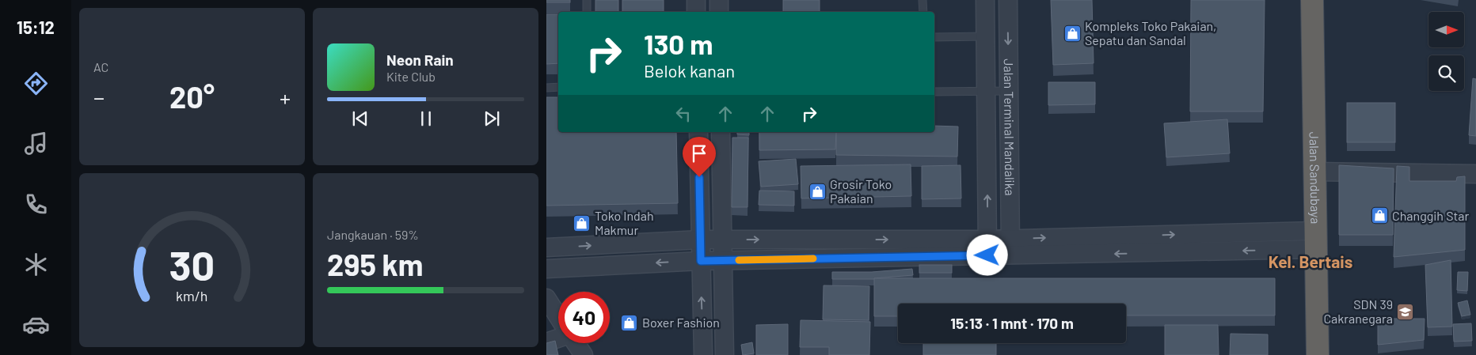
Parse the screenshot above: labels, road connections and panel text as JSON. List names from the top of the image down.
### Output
{
  "streets": {
    "highway": ["Jalan Sandubaya"],
    "street": ["Jalan Terminal Mandalika"]
  },
  "districts": ["Kel. Bertais"],
  "places": {
    "shop": [
      "Kompleks Toko Pakaian, Sepatu dan Sandal",
      "Grosir Toko Pakaian",
      "Changgih Star",
      "Toko Indah Makmur",
      "Boxer Fashion"
    ],
    "school or university": ["SDN 39 Cakranegara"]
  },
  "north": "right",
  "page": {
    "tabs": "15:12",
    "tile": [
      "AC",
      ["Jangkauan · 59%", "295 km"]
    ],
    "turn": ["130 m", "Belok kanan"],
    "song": ["Neon Rain", "Kite Club"],
    "heat": ["−", "20°", "+"],
    "limit": "40",
    "trip": "15:13 · 1 mnt · 170 m",
    "gauge": ["30", "km/h"]
  }
}
